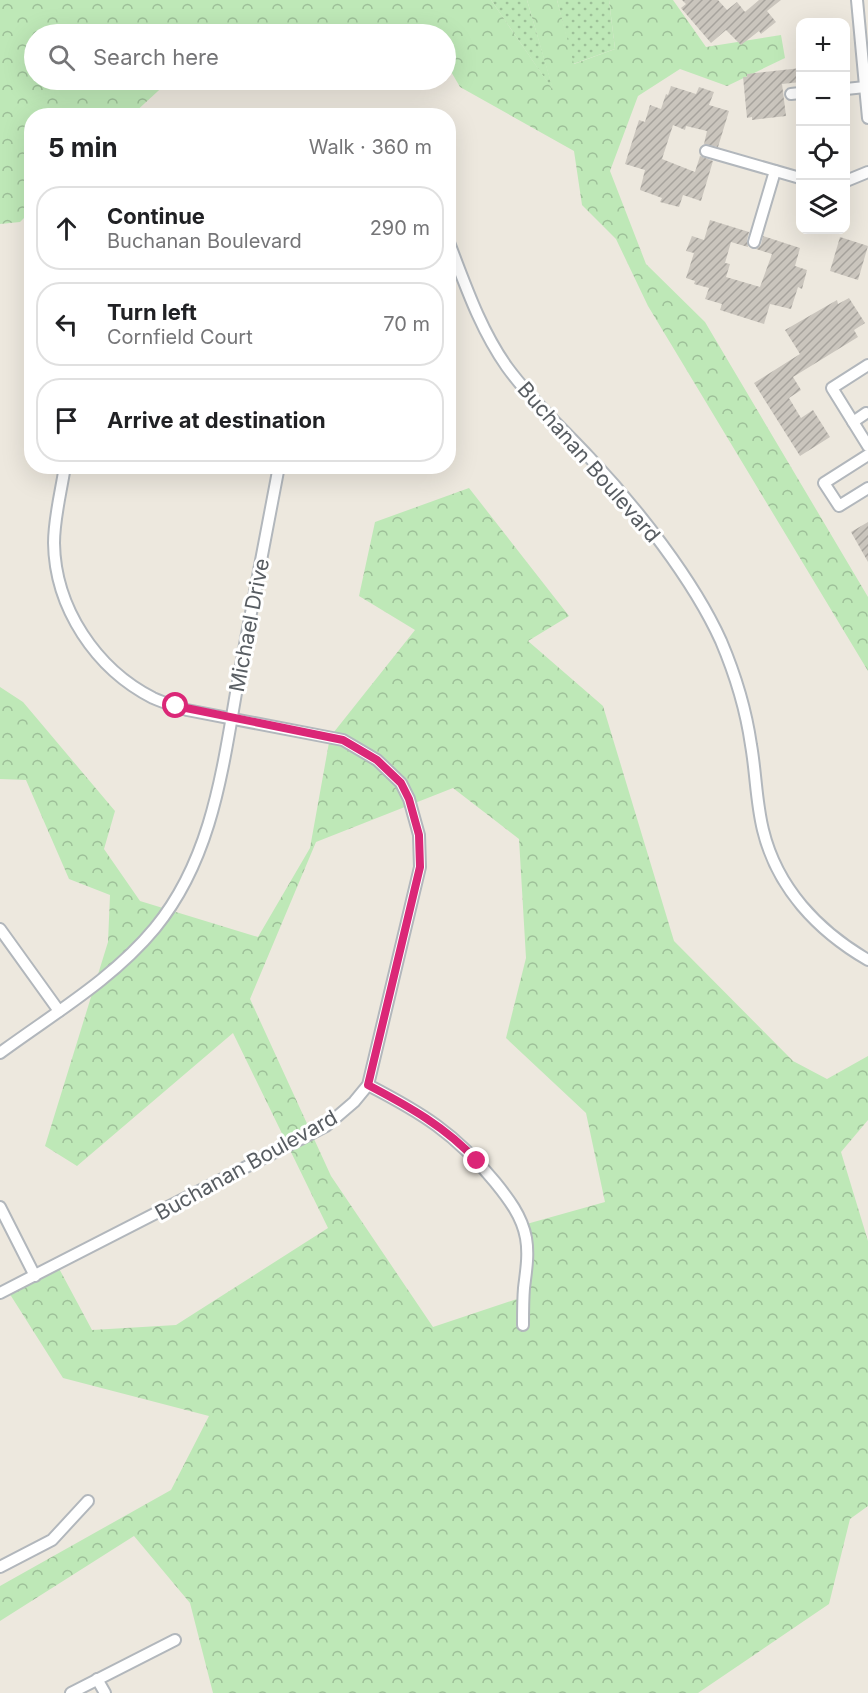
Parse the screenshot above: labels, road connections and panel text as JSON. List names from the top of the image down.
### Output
{
  "streets": {
    "street": ["Buchanan Boulevard", "Michael Drive"]
  },
  "crossings": [
    ["Buchanan Boulevard", "Michael Drive"]
  ],
  "page": {
    "map_buttons": ["+", "−"],
    "search": "Search here",
    "heading": ["5 min", "Walk · 360 m"],
    "list": [
      ["Continue", "Buchanan Boulevard", "290 m"],
      ["Turn left", "Cornfield Court", "70 m"],
      "Arrive at destination"
    ]
  }
}
